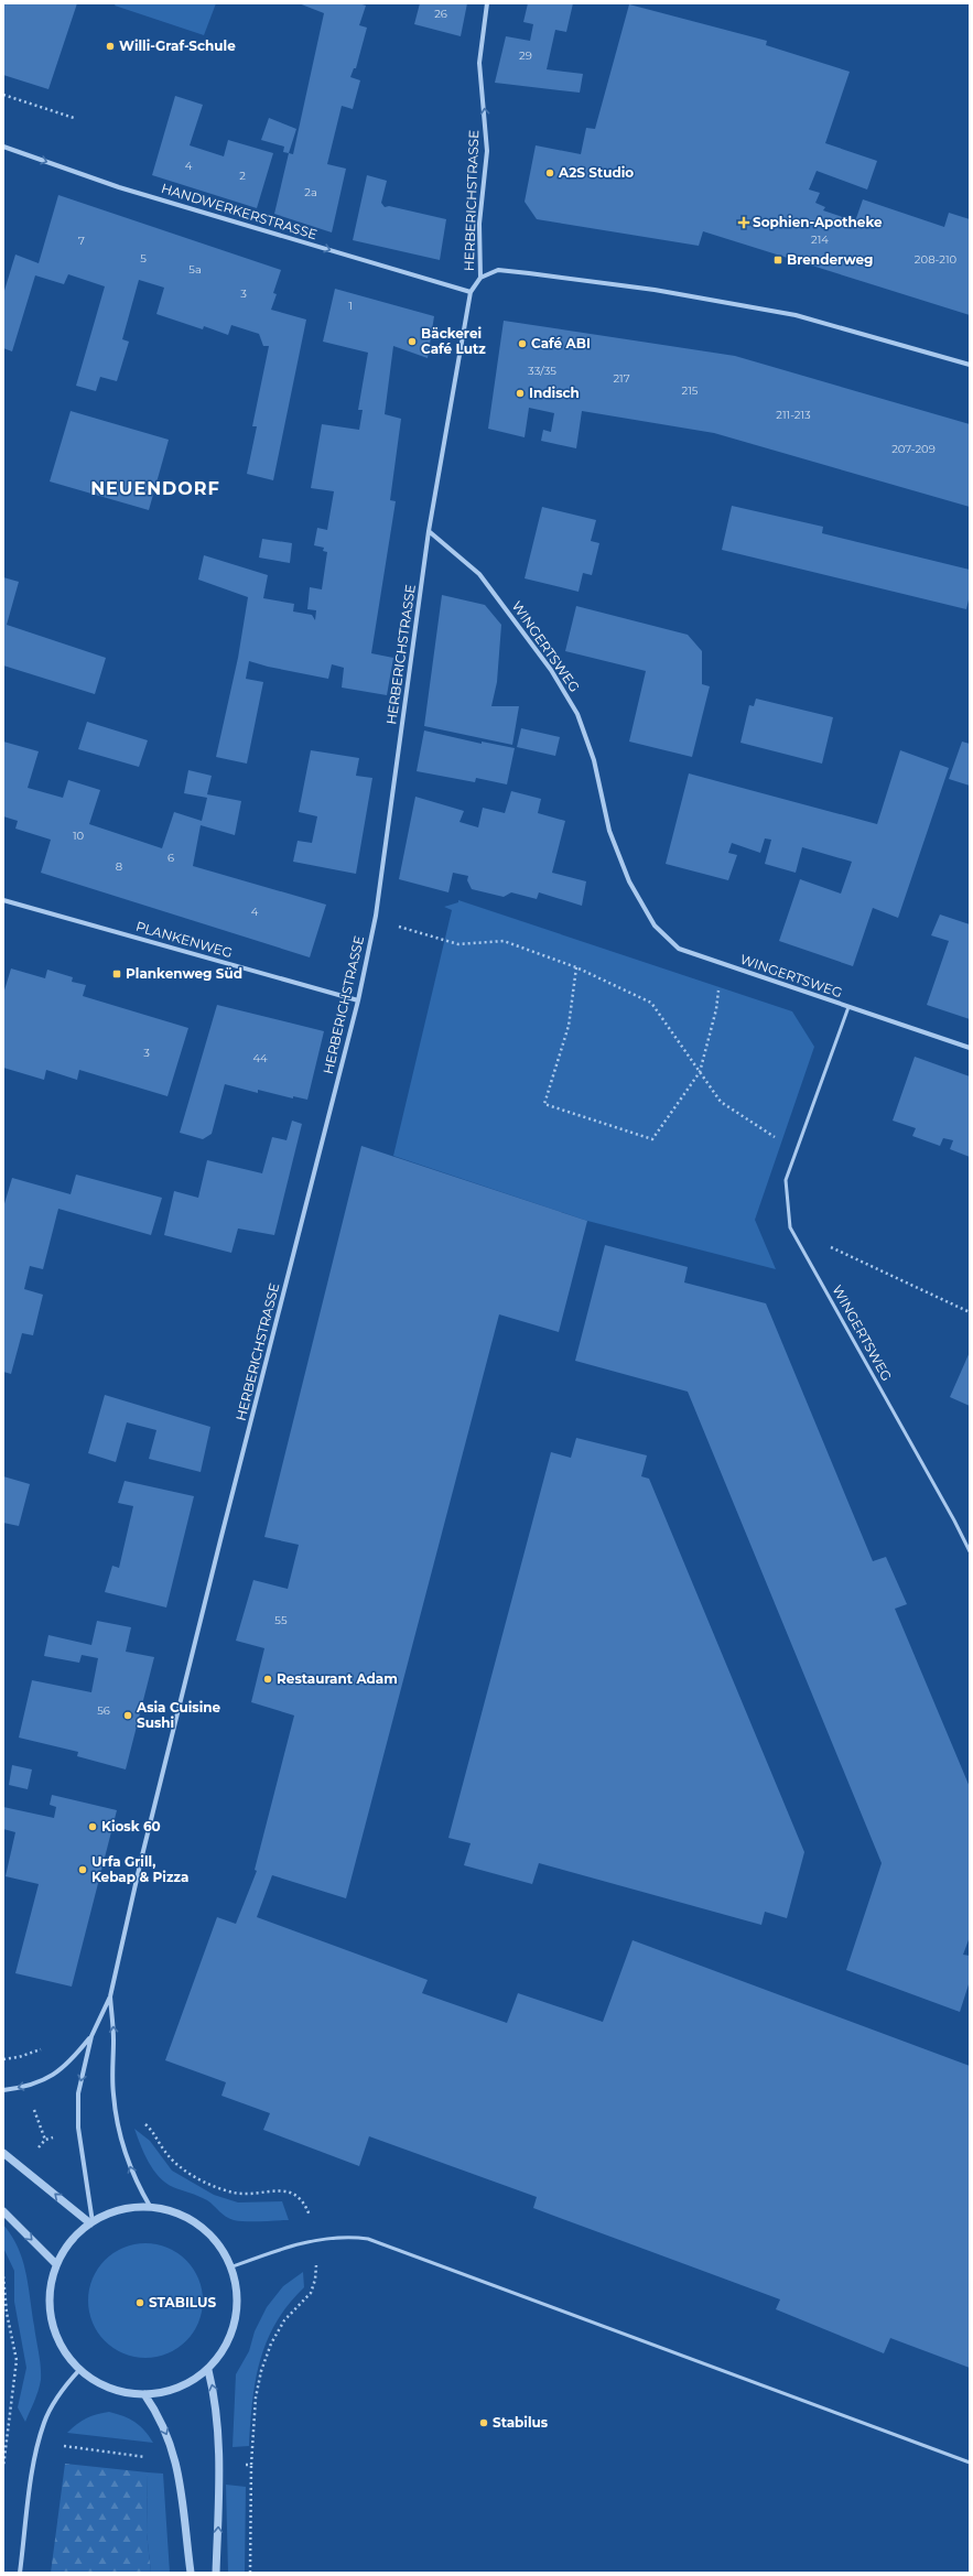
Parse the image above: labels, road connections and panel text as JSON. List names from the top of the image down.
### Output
{
  "streets": {
    "street": [
      "HERBERICHSTRASSE",
      "HANDWERKERSTRASSE",
      "WINGERTSWEG",
      "PLANKENWEG"
    ]
  },
  "crossings": [
    ["HERBERICHSTRASSE", "HANDWERKERSTRASSE"],
    ["HERBERICHSTRASSE", "WINGERTSWEG"],
    ["HERBERICHSTRASSE", "PLANKENWEG"]
  ],
  "one_way": ["HANDWERKERSTRASSE"],
  "districts": ["NEUENDORF"],
  "places": {
    "other": [
      "Willi-Graf-Schule",
      "A2S Studio",
      "Bäckerei Café Lutz",
      "Café ABI",
      "Indisch",
      "Restaurant Adam",
      "Asia Cuisine Sushi",
      "Kiosk 60",
      "Urfa Grill, Kebap & Pizza",
      "STABILUS",
      "Stabilus"
    ],
    "health": ["Sophien-Apotheke"],
    "transit": ["Brenderweg", "Plankenweg Süd"]
  },
  "house_numbers": [
    "26",
    "29",
    "4",
    "2",
    "2a",
    "214",
    "7",
    "5",
    "208-210",
    "5a",
    "3",
    "1",
    "33/35",
    "217",
    "215",
    "211-213",
    "207-209",
    "10",
    "6",
    "8",
    "4",
    "3",
    "44",
    "55",
    "56"
  ]
}
